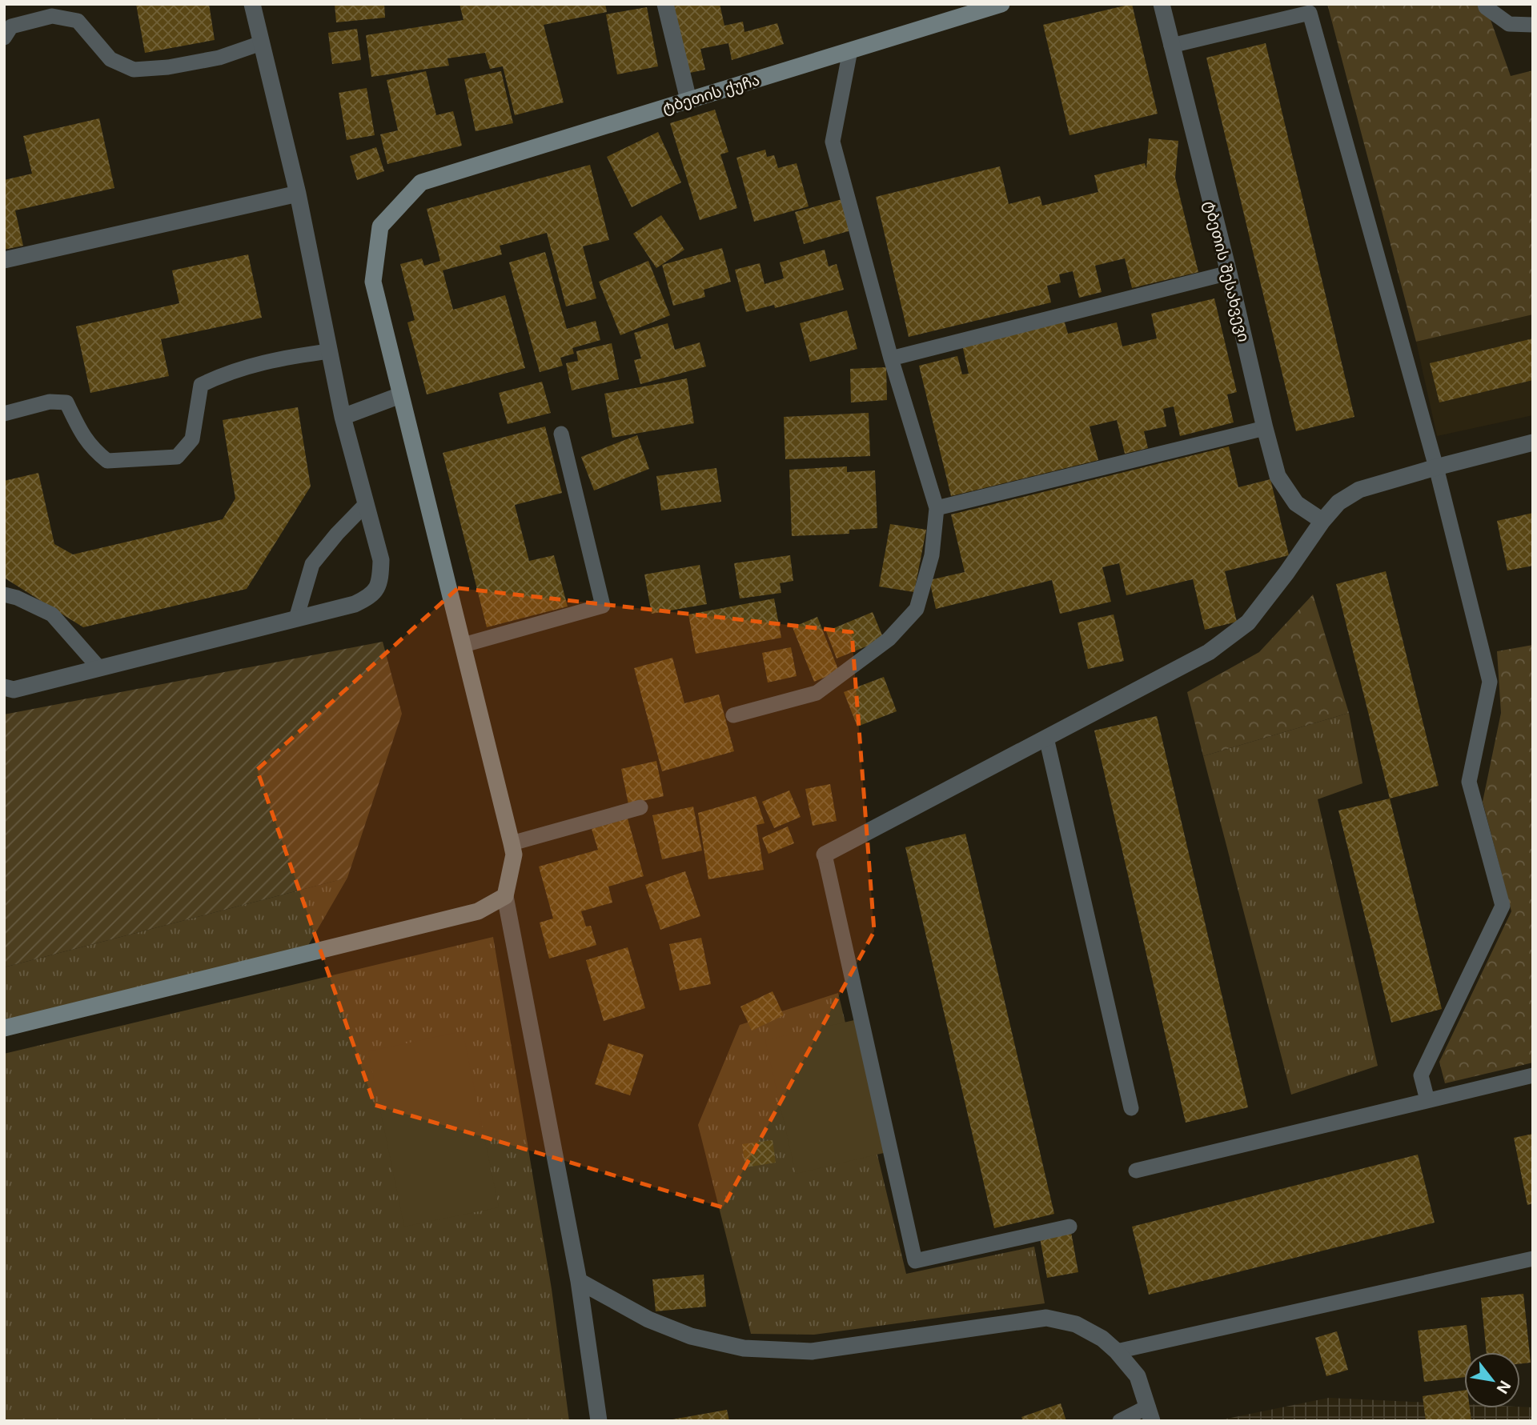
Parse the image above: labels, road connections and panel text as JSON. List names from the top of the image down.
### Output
{
  "streets": {
    "street": ["ტბეთის ქუჩა", "ტბეთის შესახვევი"]
  },
  "north": "bottom right"
}
